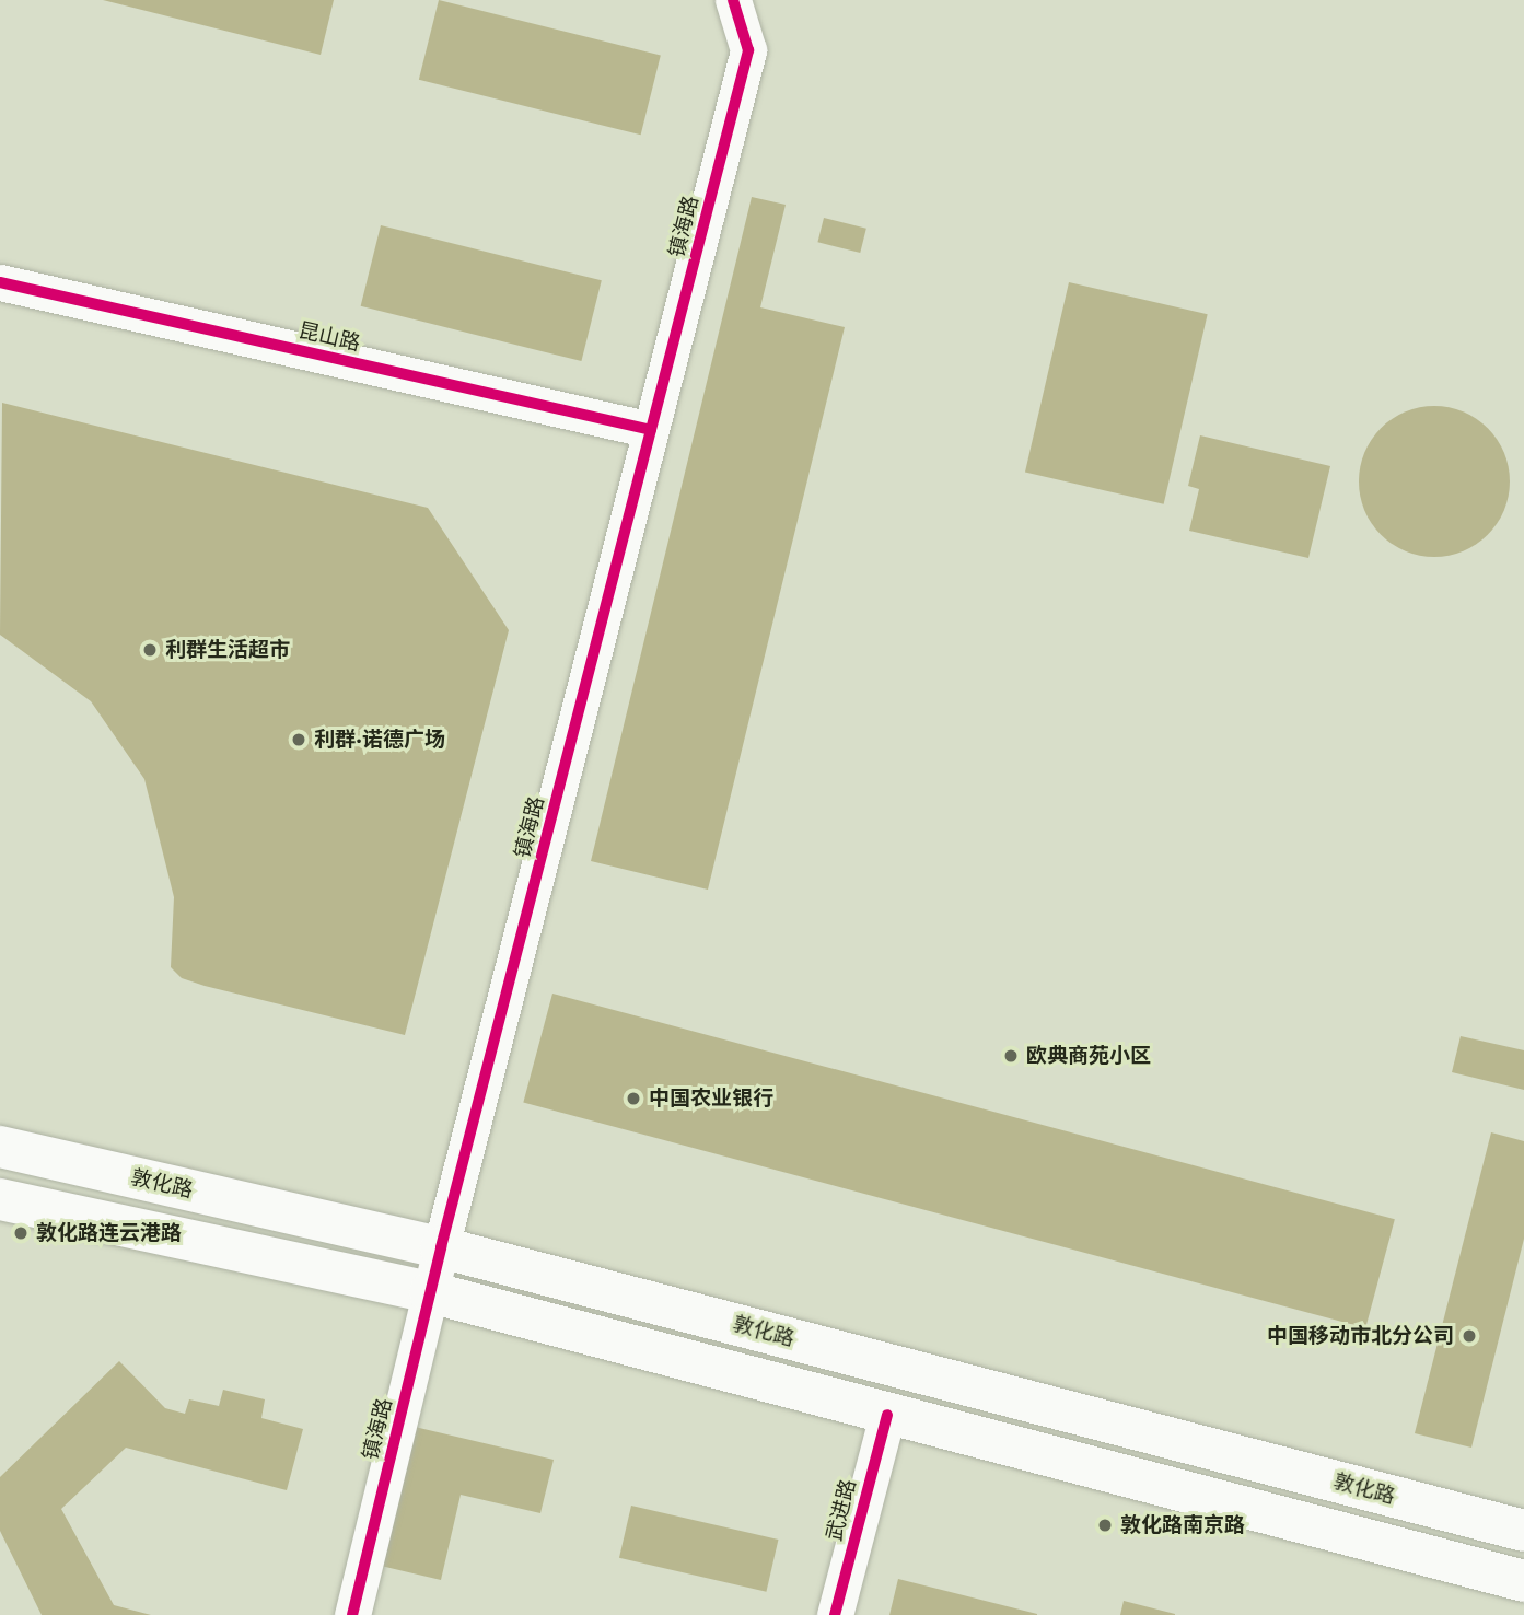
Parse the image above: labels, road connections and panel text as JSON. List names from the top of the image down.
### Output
{
  "streets": {
    "main road": ["敦化路"],
    "street": ["镇海路", "昆山路", "武进路"]
  },
  "crossings": [
    ["镇海路", "昆山路"],
    ["镇海路", "敦化路"]
  ],
  "places": [
    "利群生活超市",
    "利群·诺德广场",
    "欧典商苑小区",
    "中国农业银行",
    "敦化路连云港路",
    "中国移动市北分公司",
    "敦化路南京路"
  ]
}
